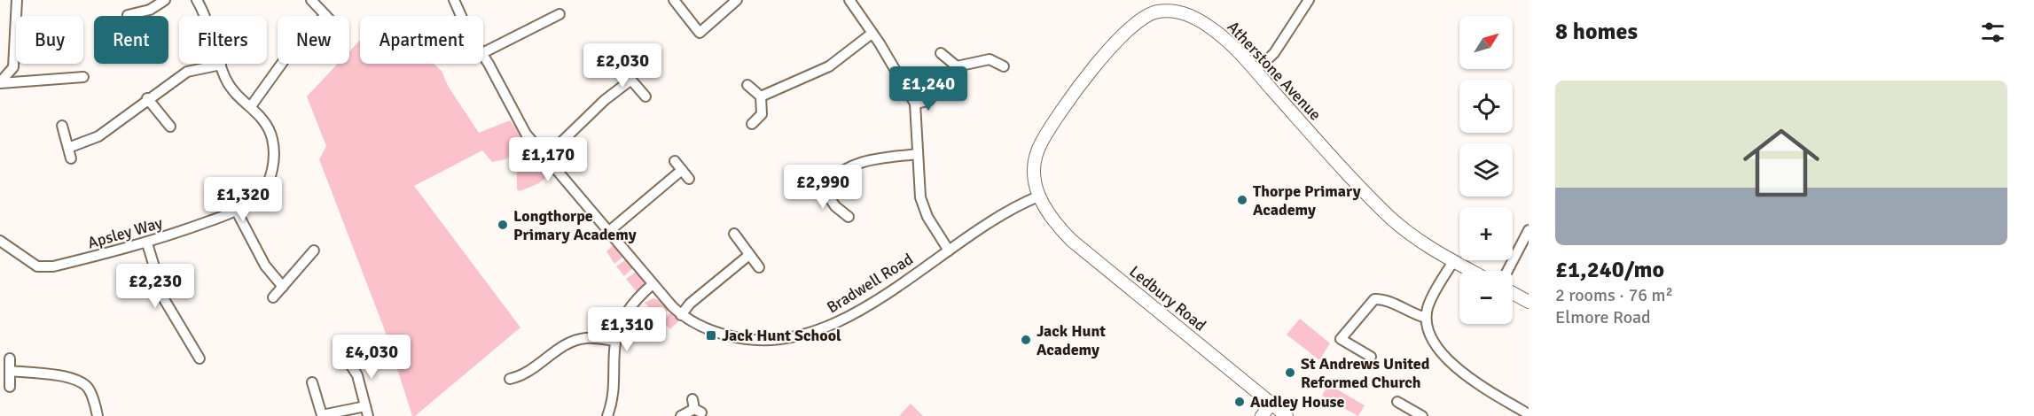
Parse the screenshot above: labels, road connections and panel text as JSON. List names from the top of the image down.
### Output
{
  "streets": {
    "street": [
      "Atherstone Avenue",
      "Apsley Way",
      "Bradwell Road",
      "Ledbury Road"
    ]
  },
  "crossings": [
    ["Atherstone Avenue", "Bradwell Road"],
    ["Atherstone Avenue", "Ledbury Road"],
    ["Bradwell Road", "Ledbury Road"]
  ],
  "places": {
    "other": [
      "Thorpe Primary Academy",
      "Longthorpe Primary Academy",
      "Jack Hunt Academy",
      "St Andrews United Reformed Church",
      "Audley House"
    ],
    "transit": ["Jack Hunt School"]
  },
  "north": "top right",
  "page": {
    "heading": "8 homes",
    "map_buttons": ["+", "−"],
    "chip": [
      "Buy",
      "Rent",
      "Filters",
      "New",
      "Apartment"
    ],
    "price": [
      "£2,030",
      "£1,240",
      "£1,170",
      "£2,990",
      "£1,320",
      "£2,230",
      "£1,310",
      "£4,030"
    ],
    "list": [
      {
        "name": "£1,240/mo",
        "note": "2 rooms · 76 m² · Elmore Road"
      }
    ]
  }
}
